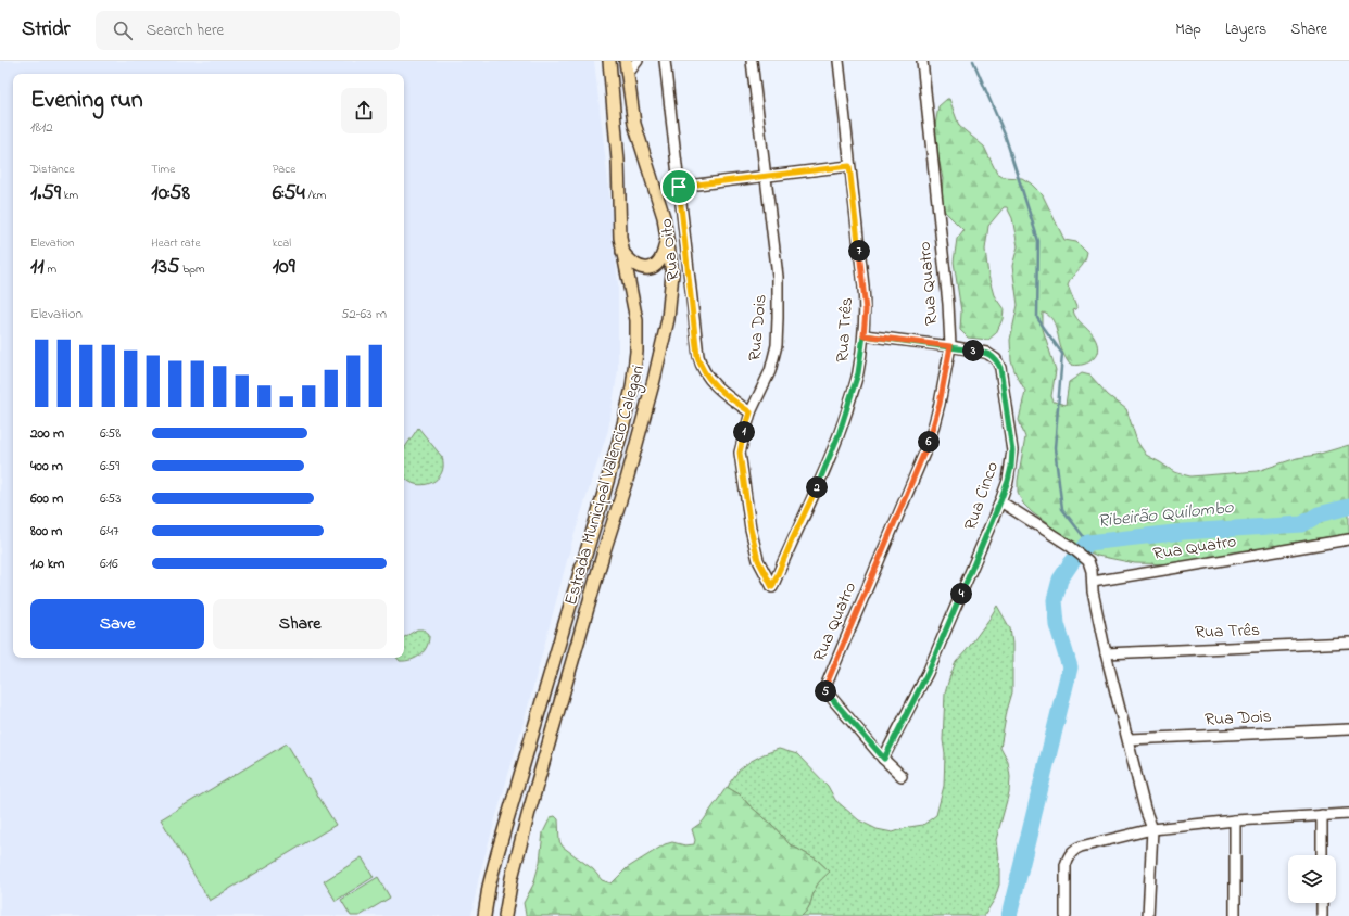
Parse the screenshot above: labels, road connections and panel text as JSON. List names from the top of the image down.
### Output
{
  "streets": {
    "main road": ["Estrada Municipal Valencio Calegari"],
    "street": [
      "Rua Oito",
      "Rua Quatro",
      "Rua Dois",
      "Rua Três",
      "Rua Cinco"
    ]
  },
  "crossings": [
    ["Rua Oito", "Rua Dois"],
    ["Rua Quatro", "Rua Cinco"],
    ["Rua Dois", "Rua Três"],
    ["Rua Três", "Rua Cinco"]
  ],
  "water": ["Ribeirão Quilombo"],
  "page": {
    "header": "Stridr",
    "search": "Search here",
    "nav": ["Map", "Layers", "Share"],
    "heading": ["Evening run", "18:12"],
    "stats": [
      ["Distance", "1.59 km"],
      ["Time", "10:58"],
      ["Pace", "6:54 /km"],
      ["Elevation", "11 m"],
      ["Heart rate", "135 bpm"],
      ["kcal", "109"]
    ],
    "pins": [
      "7",
      "3",
      "1",
      "6",
      "2",
      "4",
      "5"
    ],
    "chart": ["Elevation", "52–63 m"],
    "list": [
      {
        "name": "200 m",
        "note": "6:58"
      },
      {
        "name": "400 m",
        "note": "6:59"
      },
      {
        "name": "600 m",
        "note": "6:53"
      },
      {
        "name": "800 m",
        "note": "6:47"
      },
      {
        "name": "1.0 km",
        "note": "6:16"
      }
    ],
    "buttons": ["Save", "Share"]
  }
}
